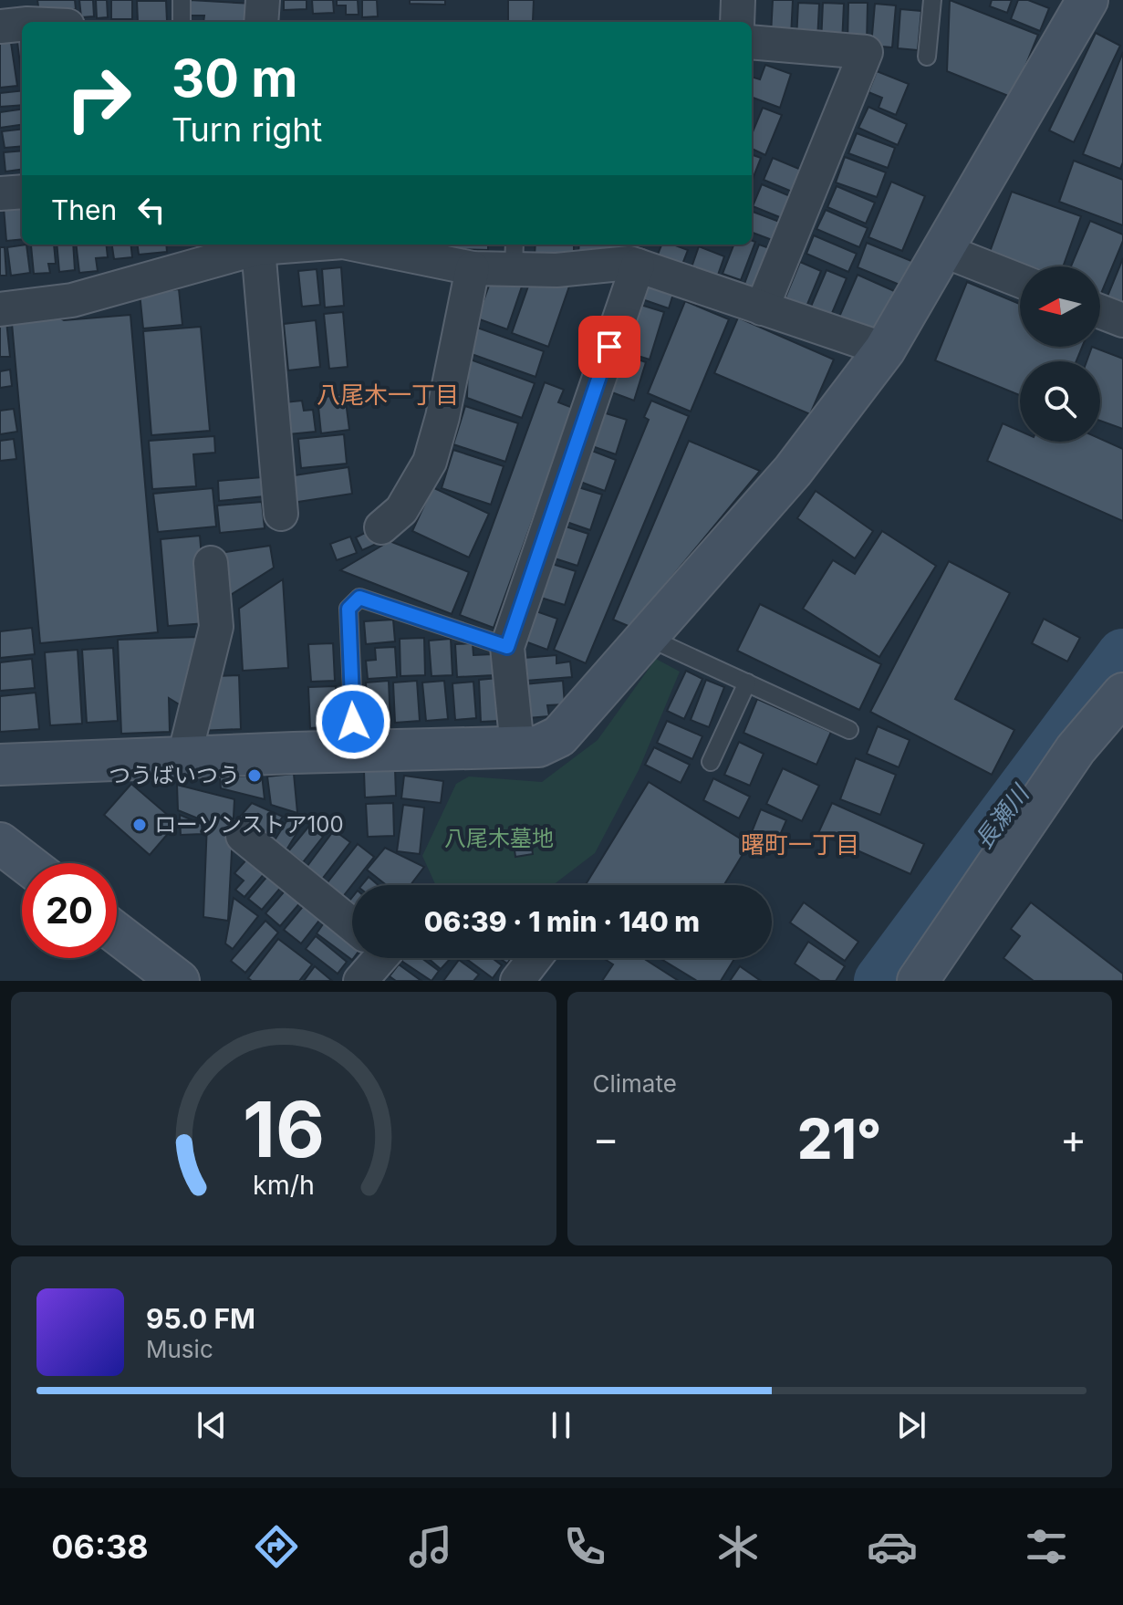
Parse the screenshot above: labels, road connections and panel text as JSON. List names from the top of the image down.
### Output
{
  "districts": ["八尾木一丁目", "曙町一丁目"],
  "water": ["長瀬川"],
  "parks": ["八尾木墓地"],
  "places": ["つうばいつう", "ローソンストア100"],
  "north": "left",
  "page": {
    "turn": ["30 m", "Turn right"],
    "then": "Then",
    "limit": "20",
    "trip": "06:39 · 1 min · 140 m",
    "tile": "Climate",
    "heat": ["−", "21°", "+"],
    "song": ["95.0 FM", "Music"],
    "tabs": "06:38",
    "gauge": ["16", "km/h"]
  }
}
